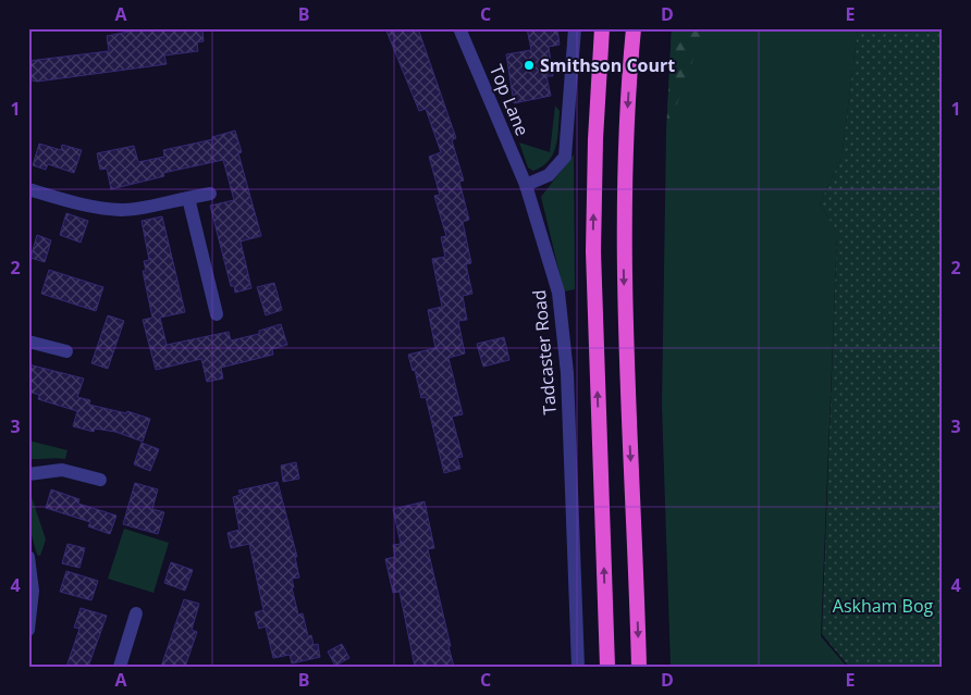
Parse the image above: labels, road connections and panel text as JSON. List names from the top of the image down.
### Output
{
  "streets": {
    "street": ["Top Lane", "Tadcaster Road"]
  },
  "crossings": [
    ["Top Lane", "Tadcaster Road"]
  ],
  "parks": ["Askham Bog"],
  "places": ["Smithson Court"],
  "grid": {
    "columns": [
      "A",
      "B",
      "C",
      "D",
      "E"
    ],
    "rows": [
      "1",
      "2",
      "3",
      "4"
    ]
  }
}
